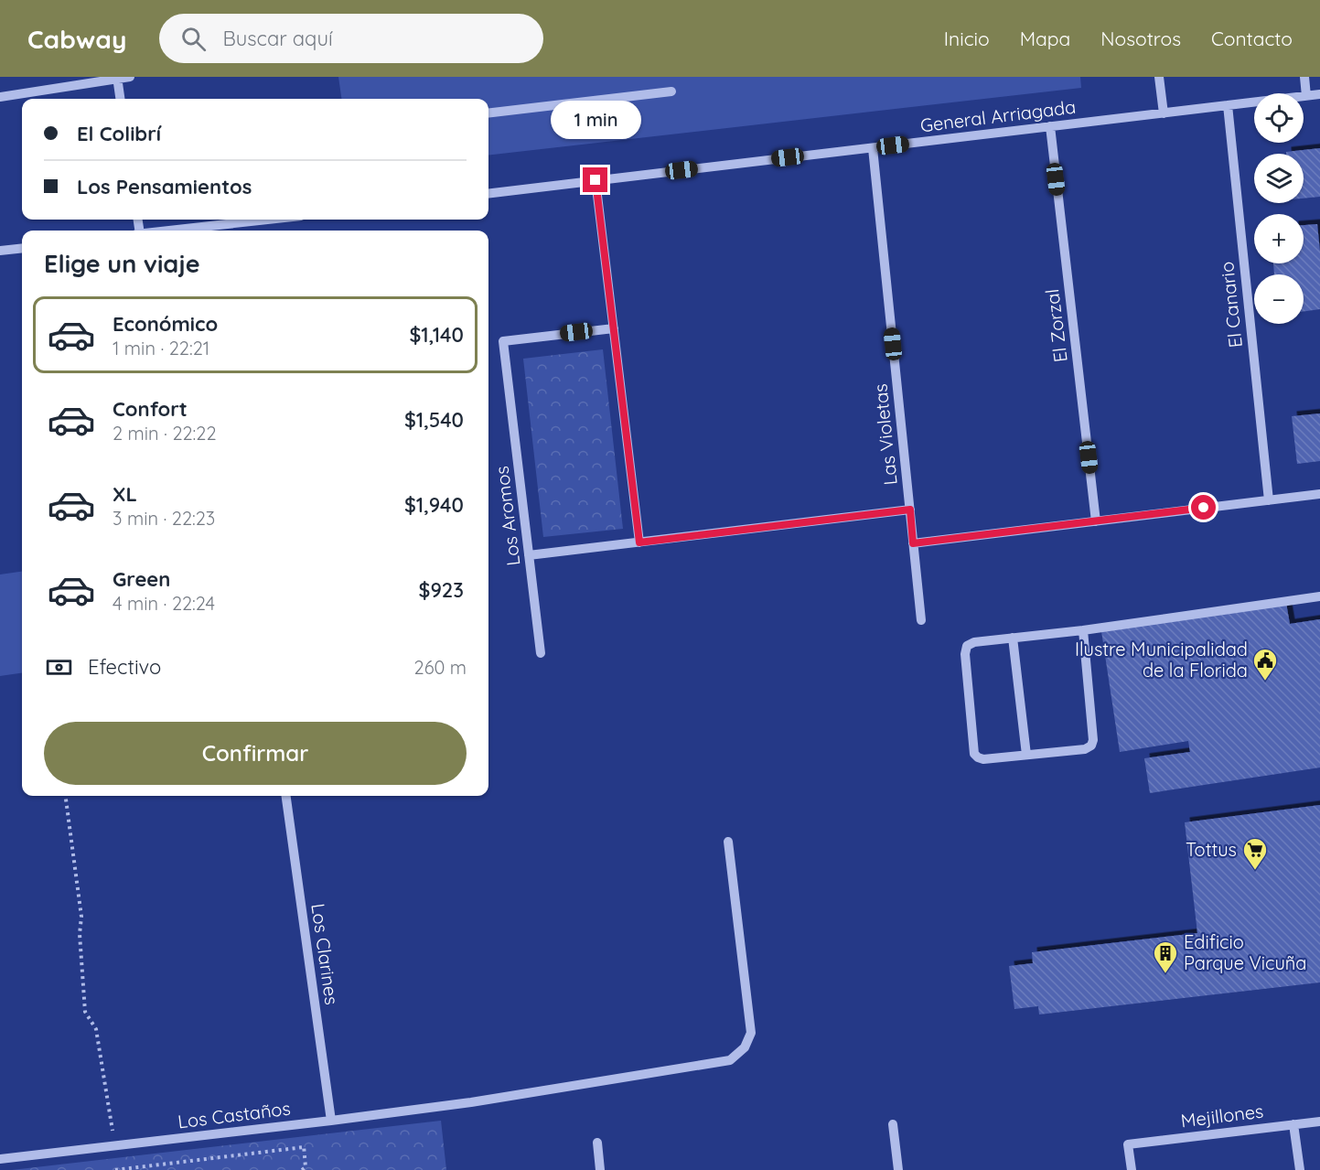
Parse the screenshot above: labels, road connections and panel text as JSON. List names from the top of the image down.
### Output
{
  "streets": {
    "street": [
      "General Arriagada",
      "El Canario",
      "El Zorzal",
      "Las Violetas",
      "Los Aromos",
      "Los Clarines",
      "Los Castaños",
      "Mejillones"
    ]
  },
  "crossings": [
    ["General Arriagada", "El Canario"],
    ["General Arriagada", "El Zorzal"],
    ["General Arriagada", "Las Violetas"],
    ["Los Clarines", "Los Castaños"]
  ],
  "places": {
    "public building": ["Ilustre Municipalidad de la Florida"],
    "supermarket": ["Tottus"],
    "building": ["Edificio Parque Vicuña"]
  },
  "page": {
    "header": "Cabway",
    "search": "Buscar aquí",
    "nav": [
      "Inicio",
      "Mapa",
      "Nosotros",
      "Contacto"
    ],
    "map_buttons": ["+", "−"],
    "banner": ["El Colibrí", "Los Pensamientos"],
    "bubble": "1 min",
    "heading": "Elige un viaje",
    "list": [
      {
        "name": "Económico",
        "note": "1 min · 22:21",
        "value": "$1,140"
      },
      {
        "name": "Confort",
        "note": "2 min · 22:22",
        "value": "$1,540"
      },
      {
        "name": "XL",
        "note": "3 min · 22:23",
        "value": "$1,940"
      },
      {
        "name": "Green",
        "note": "4 min · 22:24",
        "value": "$923"
      }
    ],
    "pay": ["Efectivo", "260 m"],
    "buttons": "Confirmar"
  }
}
